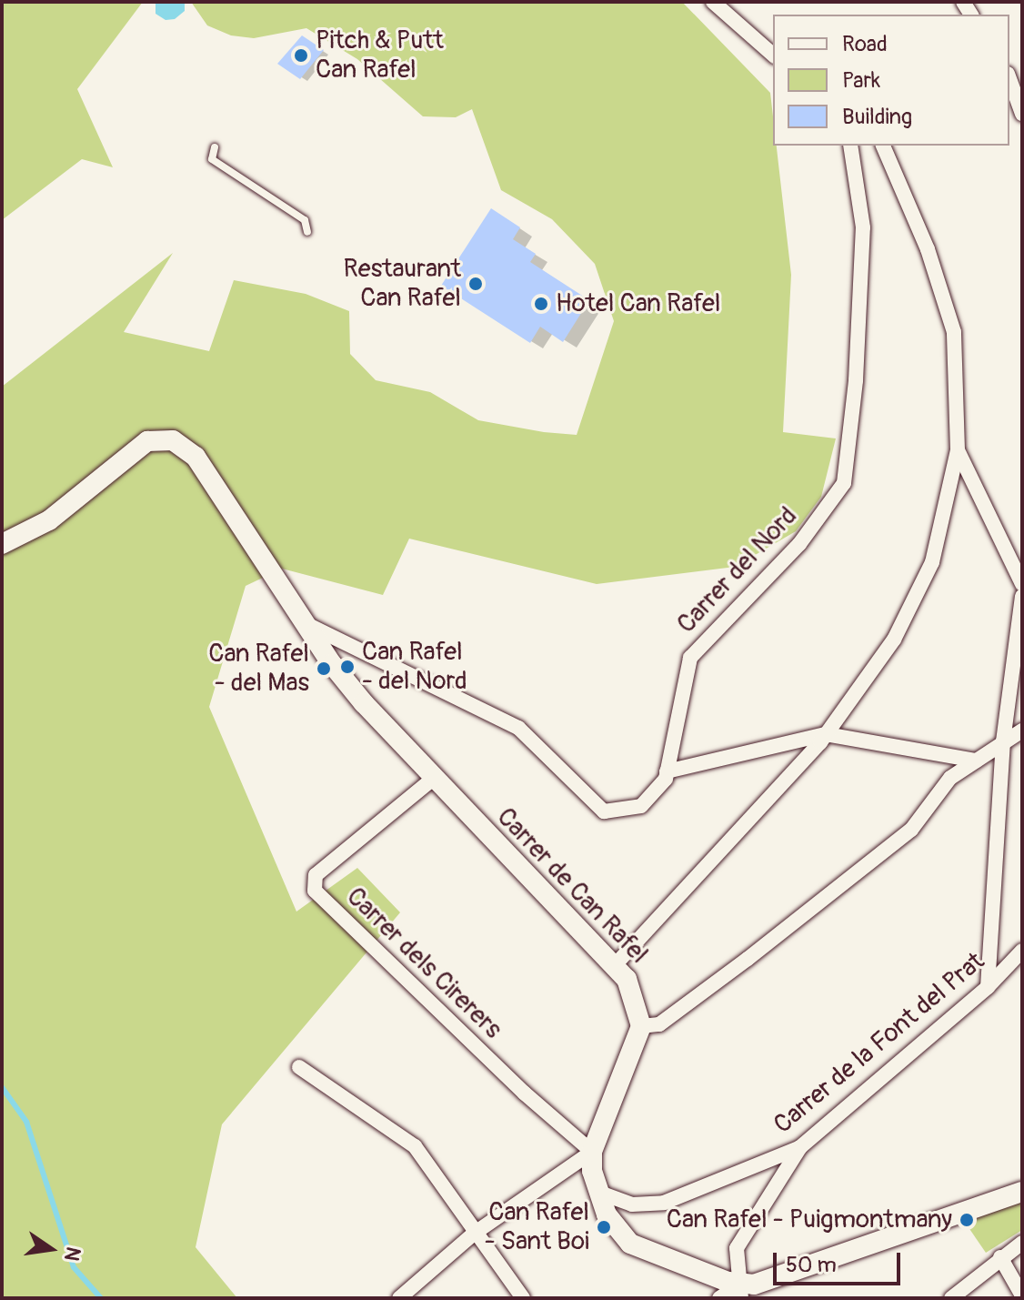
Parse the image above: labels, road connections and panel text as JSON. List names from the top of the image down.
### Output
{
  "streets": {
    "street": [
      "Carrer del Nord",
      "Carrer de Can Rafel",
      "Carrer dels Cirerers",
      "Carrer de la Font del Prat"
    ]
  },
  "crossings": [
    ["Carrer del Nord", "Carrer de Can Rafel"],
    ["Carrer de Can Rafel", "Carrer dels Cirerers"]
  ],
  "places": [
    "Pitch & Putt Can Rafel",
    "Restaurant Can Rafel",
    "Hotel Can Rafel",
    "Can Rafel - del Nord",
    "Can Rafel - del Mas",
    "Can Rafel - Puigmontmany",
    "Can Rafel - Sant Boi"
  ],
  "legend": ["Road", "Park", "Building"],
  "scale_bar": "50 m",
  "north": "right"
}
